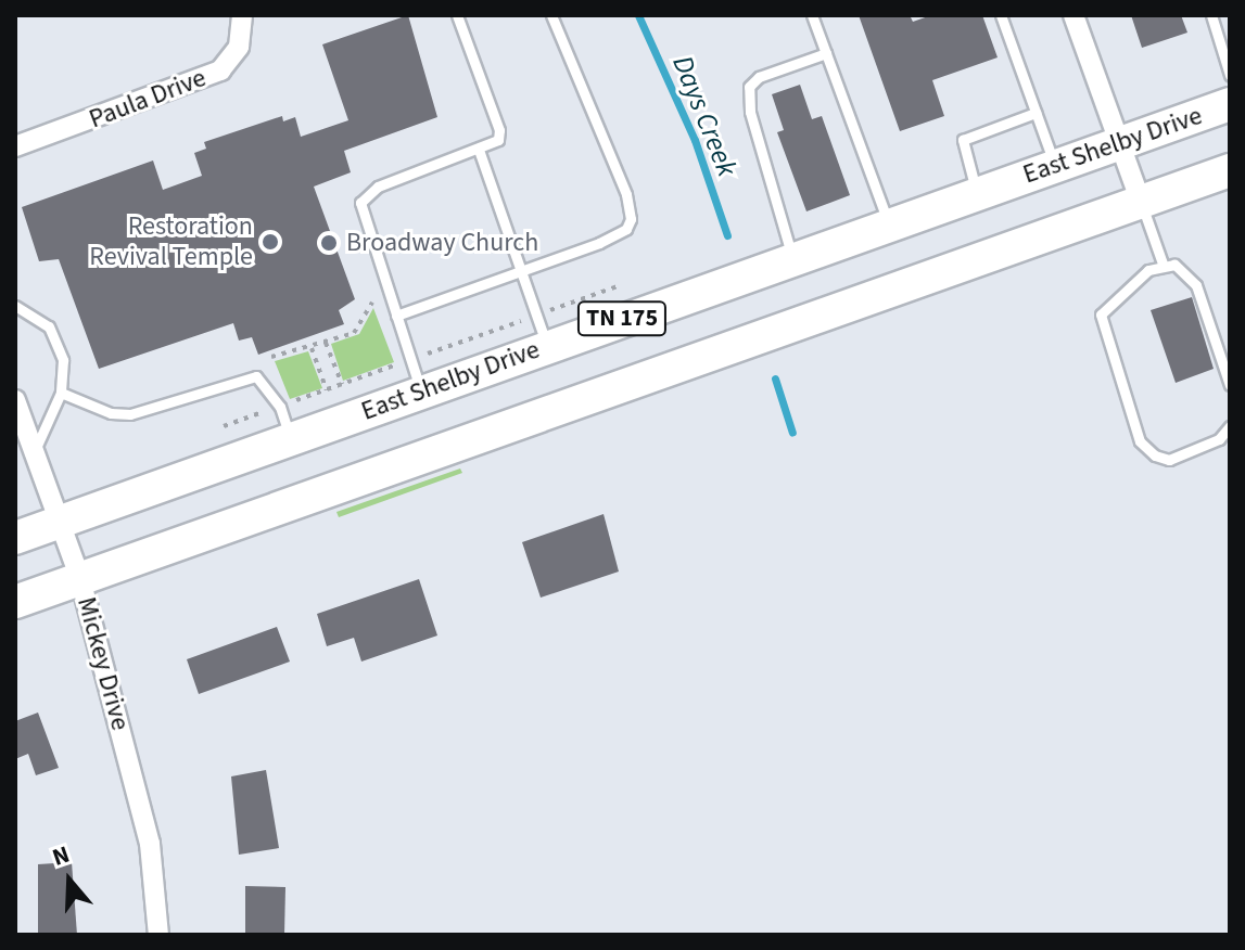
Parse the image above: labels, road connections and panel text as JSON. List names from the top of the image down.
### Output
{
  "streets": {
    "main road": ["East Shelby Drive", "TN 175"],
    "street": ["Paula Drive", "Mickey Drive"]
  },
  "crossings": [
    ["East Shelby Drive", "Mickey Drive"],
    ["TN 175", "Mickey Drive"]
  ],
  "water": ["Days Creek"],
  "places": ["Restoration Revival Temple", "Broadway Church"],
  "north": "top"
}
